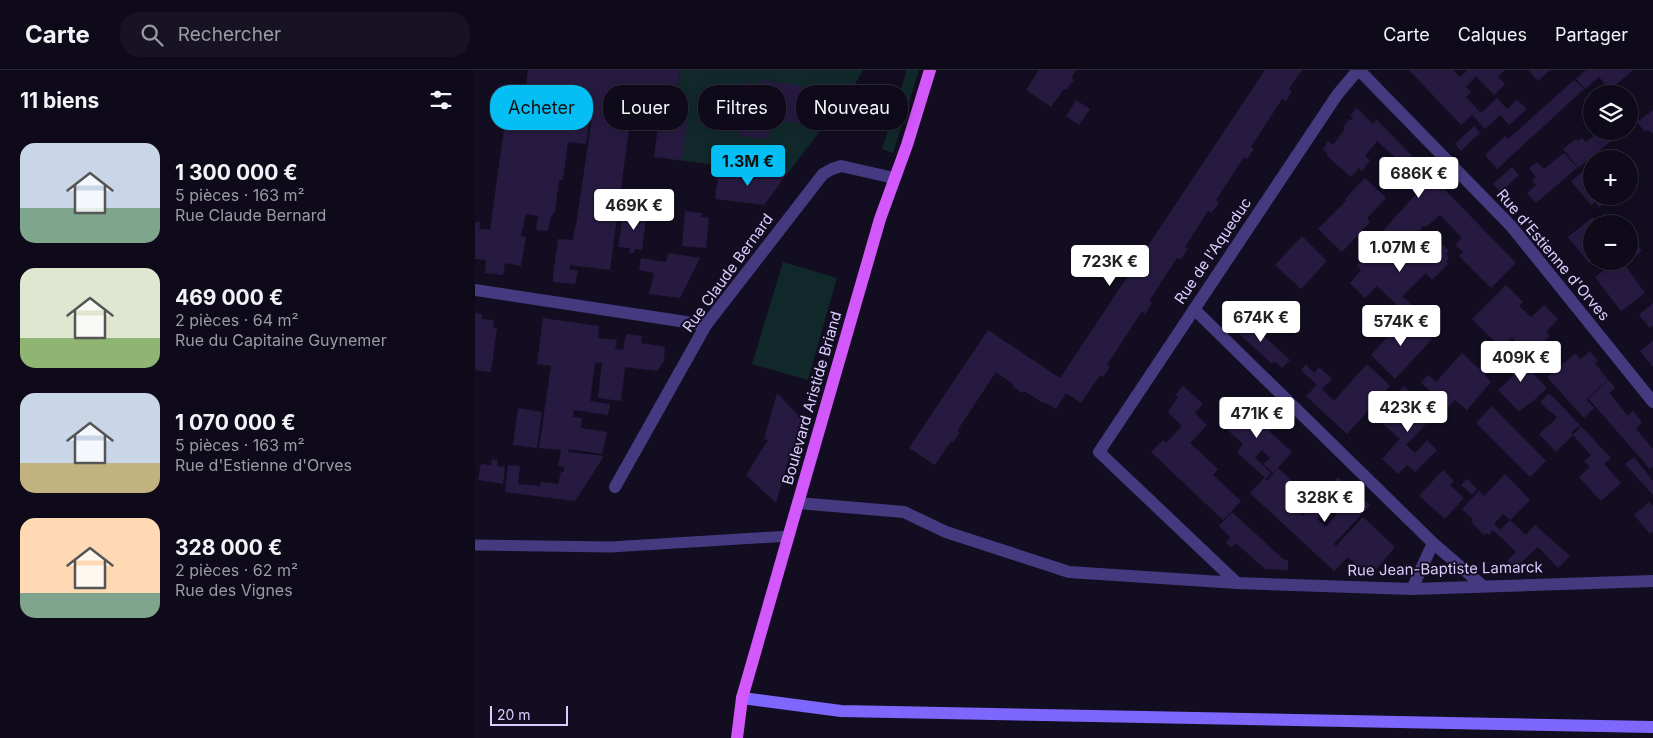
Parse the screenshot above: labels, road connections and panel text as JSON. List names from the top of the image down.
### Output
{
  "streets": {
    "main road": ["Boulevard Aristide Briand"],
    "street": [
      "Rue de l'Aqueduc",
      "Rue d'Estienne d'Orves",
      "Rue Claude Bernard",
      "Rue Jean-Baptiste Lamarck"
    ]
  },
  "crossings": [
    ["Rue de l'Aqueduc", "Rue d'Estienne d'Orves"],
    ["Rue de l'Aqueduc", "Rue Jean-Baptiste Lamarck"],
    ["Rue Claude Bernard", "Boulevard Aristide Briand"],
    ["Boulevard Aristide Briand", "Rue Jean-Baptiste Lamarck"]
  ],
  "scale_bar": "20 m",
  "page": {
    "header": "Carte",
    "search": "Rechercher",
    "nav": ["Carte", "Calques", "Partager"],
    "heading": "11 biens",
    "map_buttons": ["+", "−"],
    "chip": [
      "Acheter",
      "Louer",
      "Filtres",
      "Nouveau"
    ],
    "list": [
      {
        "name": "1 300 000 €",
        "note": "5 pièces · 163 m² · Rue Claude Bernard"
      },
      {
        "name": "469 000 €",
        "note": "2 pièces · 64 m² · Rue du Capitaine Guynemer"
      },
      {
        "name": "1 070 000 €",
        "note": "5 pièces · 163 m² · Rue d'Estienne d'Orves"
      },
      {
        "name": "328 000 €",
        "note": "2 pièces · 62 m² · Rue des Vignes"
      }
    ],
    "price": [
      "1.3M €",
      "686K €",
      "469K €",
      "1.07M €",
      "723K €",
      "674K €",
      "574K €",
      "409K €",
      "423K €",
      "471K €",
      "328K €"
    ],
    "scale": "20 m"
  }
}
